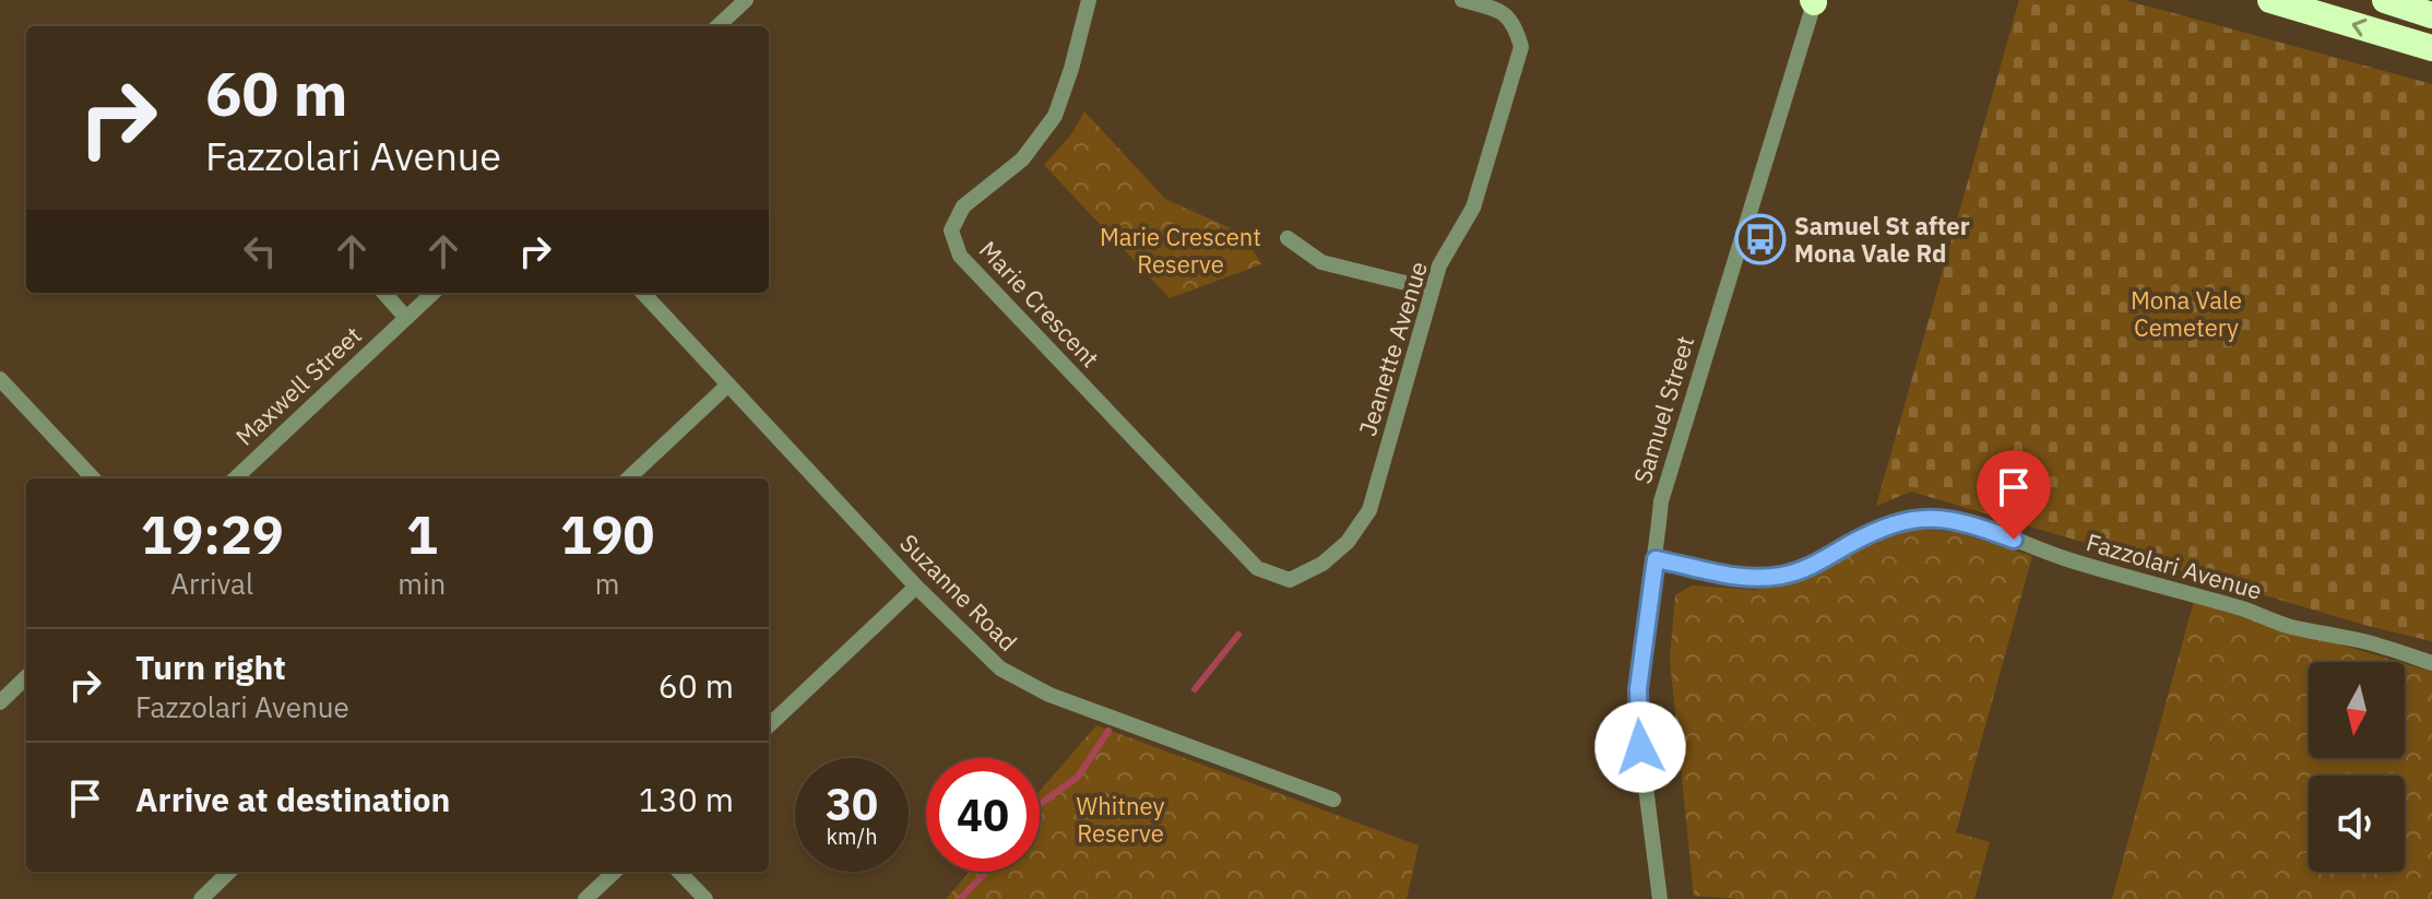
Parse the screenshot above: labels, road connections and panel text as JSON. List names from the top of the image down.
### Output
{
  "streets": {
    "street": [
      "Marie Crescent",
      "Jeanette Avenue",
      "Maxwell Street",
      "Samuel Street",
      "Fazzolari Avenue",
      "Suzanne Road"
    ]
  },
  "crossings": [
    ["Marie Crescent", "Jeanette Avenue"],
    ["Samuel Street", "Fazzolari Avenue"]
  ],
  "parks": ["Marie Crescent Reserve", "Mona Vale Cemetery", "Whitney Reserve"],
  "places": {
    "bus stop": ["Samuel St after Mona Vale Rd"]
  },
  "north": "bottom",
  "page": {
    "turn": ["60 m", "Fazzolari Avenue"],
    "eta": [
      "19:29",
      "Arrival",
      "1",
      "min",
      "190",
      "m"
    ],
    "list": [
      {
        "name": "Turn right",
        "note": "Fazzolari Avenue",
        "value": "60 m"
      },
      {
        "name": "Arrive at destination",
        "value": "130 m"
      }
    ],
    "speed": "30 km/h",
    "limit": "40"
  }
}
